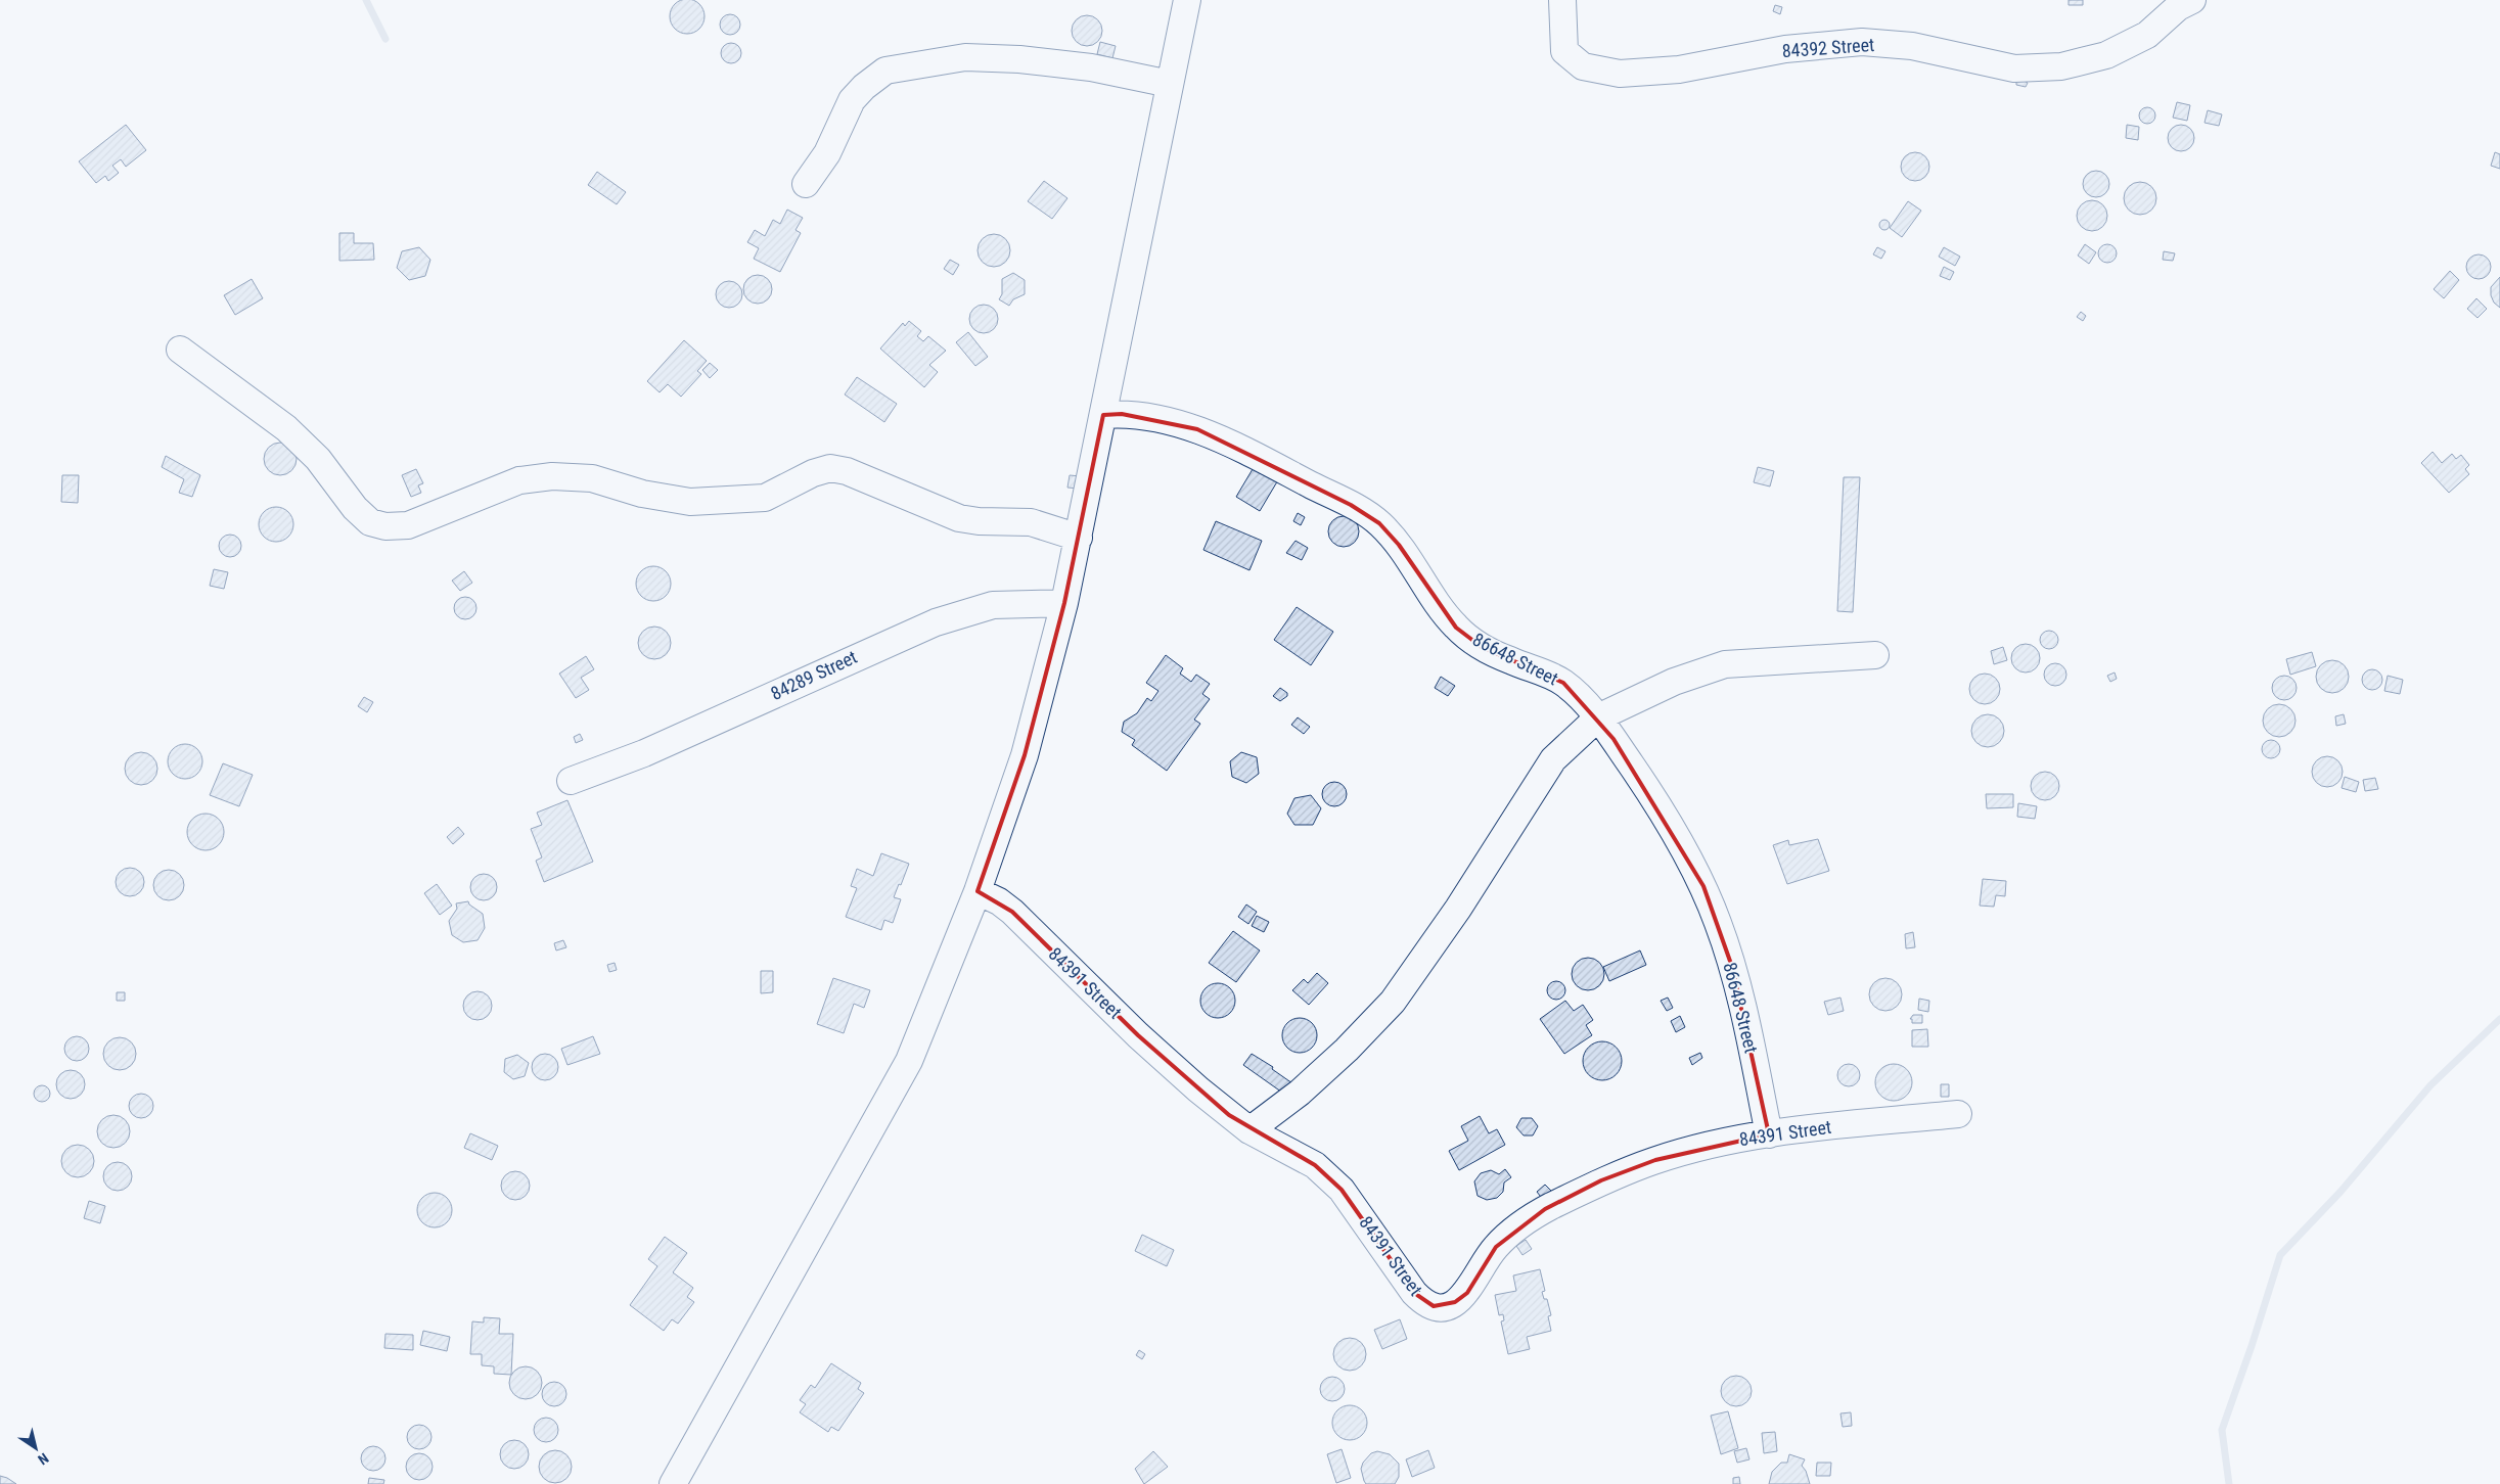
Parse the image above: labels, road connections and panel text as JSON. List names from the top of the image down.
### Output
{
  "streets": {
    "street": [
      "84392 Street",
      "86648 Street",
      "84289 Street",
      "84391 Street"
    ]
  },
  "crossings": [
    ["86648 Street", "84391 Street"]
  ],
  "north": "bottom right"
}
